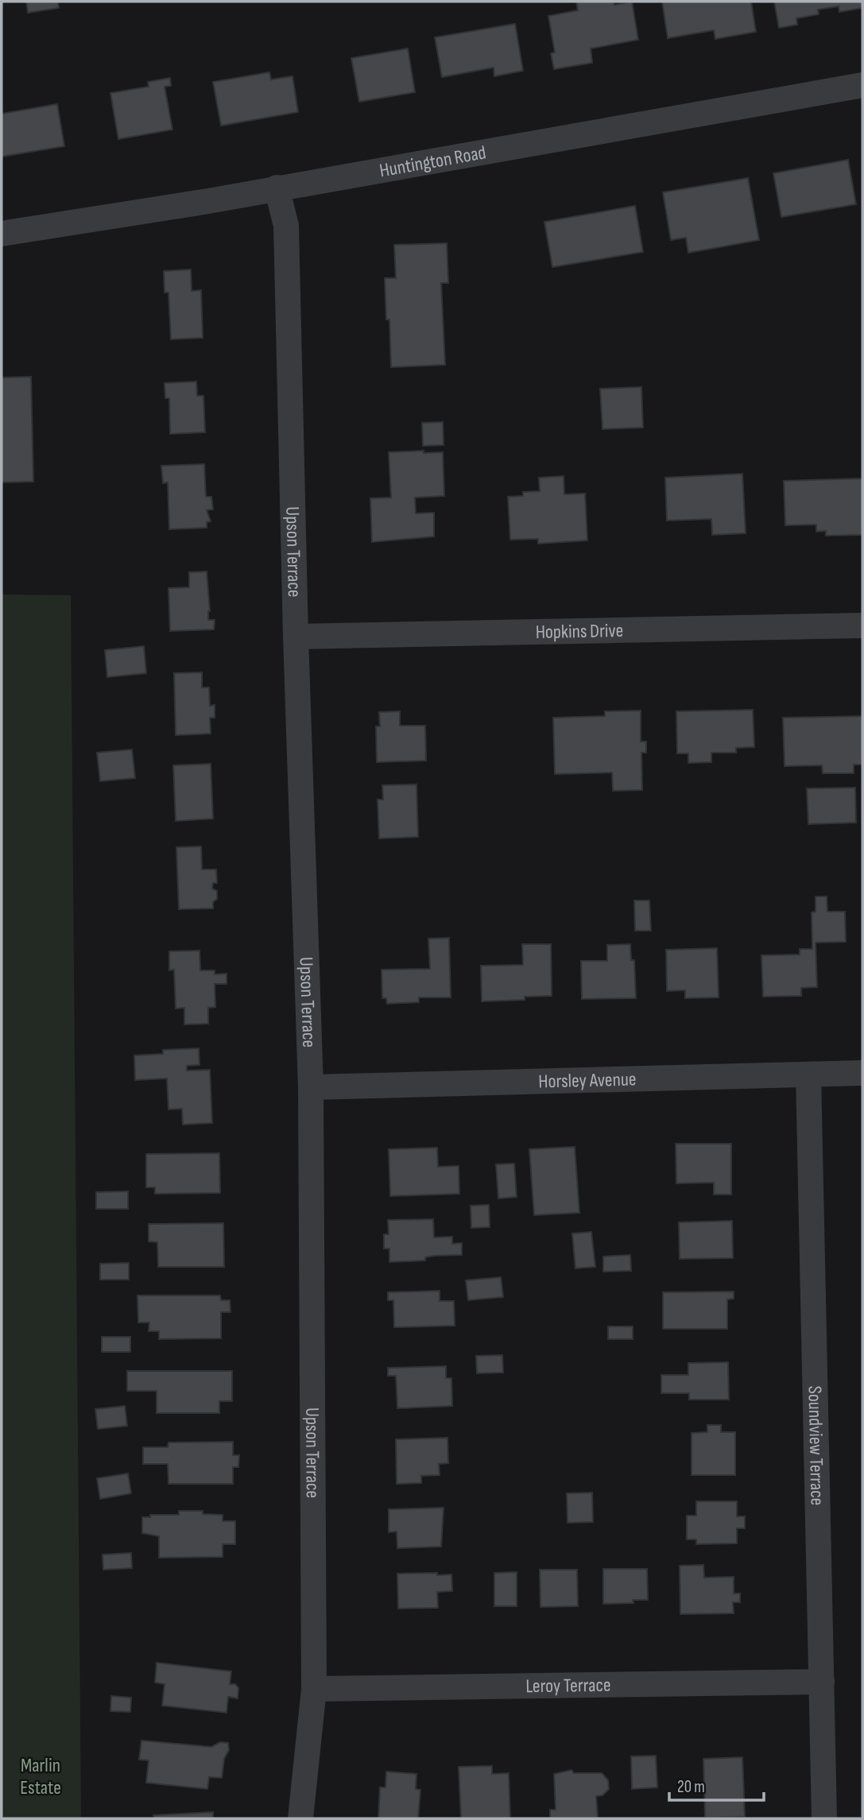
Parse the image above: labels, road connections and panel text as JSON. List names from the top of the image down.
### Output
{
  "streets": {
    "street": [
      "Huntington Road",
      "Upson Terrace",
      "Hopkins Drive",
      "Horsley Avenue",
      "Soundview Terrace",
      "Leroy Terrace"
    ]
  },
  "crossings": [
    ["Huntington Road", "Upson Terrace"],
    ["Upson Terrace", "Hopkins Drive"],
    ["Upson Terrace", "Horsley Avenue"],
    ["Upson Terrace", "Leroy Terrace"],
    ["Horsley Avenue", "Soundview Terrace"],
    ["Soundview Terrace", "Leroy Terrace"]
  ],
  "parks": ["Marlin Estate"],
  "scale_bar": "20 m"
}
